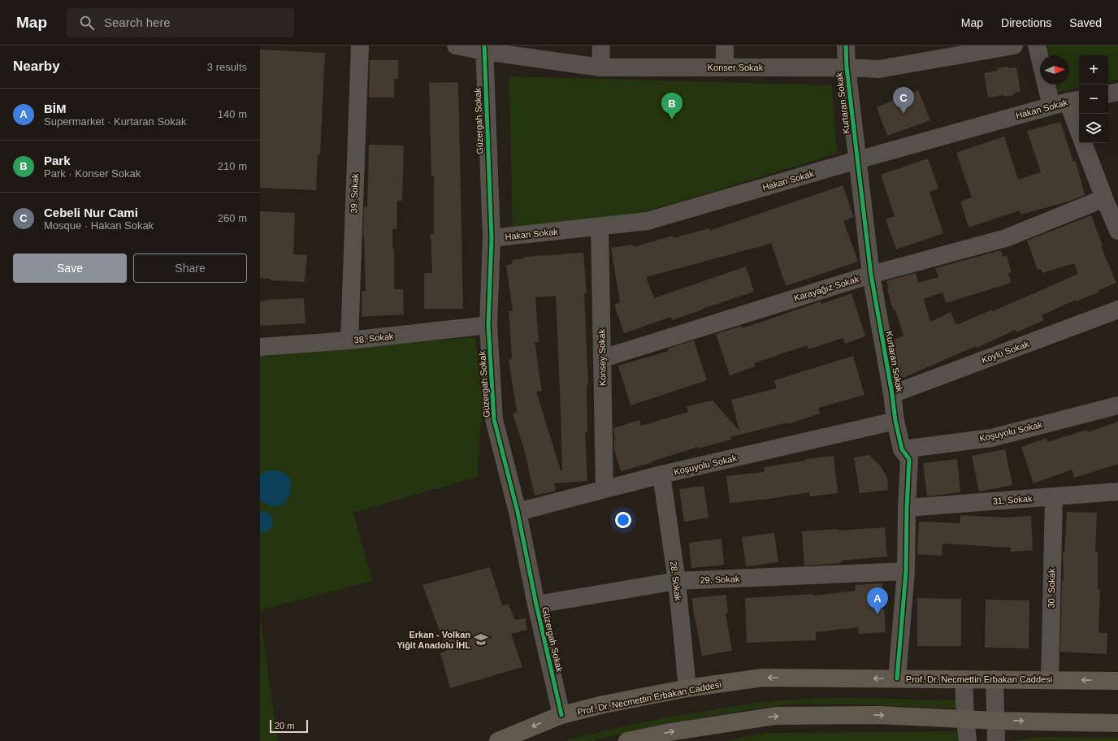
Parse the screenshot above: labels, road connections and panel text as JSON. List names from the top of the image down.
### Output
{
  "streets": {
    "main road": ["Prof. Dr. Necmettin Erbakan Caddesi"],
    "street": [
      "Konser Sokak",
      "Kurtaran Sokak",
      "Hakan Sokak",
      "Güzergah Sokak",
      "39. Sokak",
      "Karayağız Sokak",
      "38. Sokak",
      "Köylü Sokak",
      "Konsey Sokak",
      "Koşuyolu Sokak",
      "31. Sokak",
      "29. Sokak",
      "28. Sokak",
      "30. Sokak"
    ]
  },
  "crossings": [
    ["Konser Sokak", "Kurtaran Sokak"],
    ["Konser Sokak", "Güzergah Sokak"],
    ["Kurtaran Sokak", "Hakan Sokak"],
    ["Kurtaran Sokak", "Karayağız Sokak"],
    ["Kurtaran Sokak", "Köylü Sokak"],
    ["Kurtaran Sokak", "Koşuyolu Sokak"],
    ["Kurtaran Sokak", "31. Sokak"],
    ["Kurtaran Sokak", "29. Sokak"],
    ["Kurtaran Sokak", "Prof. Dr. Necmettin Erbakan Caddesi"],
    ["Hakan Sokak", "Güzergah Sokak"],
    ["Hakan Sokak", "Konsey Sokak"],
    ["Güzergah Sokak", "38. Sokak"],
    ["Güzergah Sokak", "Koşuyolu Sokak"],
    ["Güzergah Sokak", "29. Sokak"],
    ["Güzergah Sokak", "Prof. Dr. Necmettin Erbakan Caddesi"],
    ["39. Sokak", "38. Sokak"],
    ["Karayağız Sokak", "Konsey Sokak"],
    ["Konsey Sokak", "Koşuyolu Sokak"],
    ["Koşuyolu Sokak", "28. Sokak"],
    ["31. Sokak", "30. Sokak"],
    ["29. Sokak", "28. Sokak"],
    ["28. Sokak", "Prof. Dr. Necmettin Erbakan Caddesi"],
    ["30. Sokak", "Prof. Dr. Necmettin Erbakan Caddesi"]
  ],
  "places": {
    "school or university": ["Erkan - Volkan Yiğit Anadolu İHL"]
  },
  "scale_bar": "20 m",
  "north": "right",
  "page": {
    "header": "Map",
    "search": "Search here",
    "nav": ["Map", "Directions", "Saved"],
    "heading": ["Nearby", "3 results"],
    "map_buttons": ["+", "−"],
    "pins": ["C", "B", "A"],
    "list": [
      {
        "mark": "A",
        "name": "BİM",
        "note": "Supermarket · Kurtaran Sokak",
        "value": "140 m"
      },
      {
        "mark": "B",
        "name": "Park",
        "note": "Park · Konser Sokak",
        "value": "210 m"
      },
      {
        "mark": "C",
        "name": "Cebeli Nur Cami",
        "note": "Mosque · Hakan Sokak",
        "value": "260 m"
      }
    ],
    "buttons": ["Save", "Share"],
    "scale": "20 m"
  }
}
